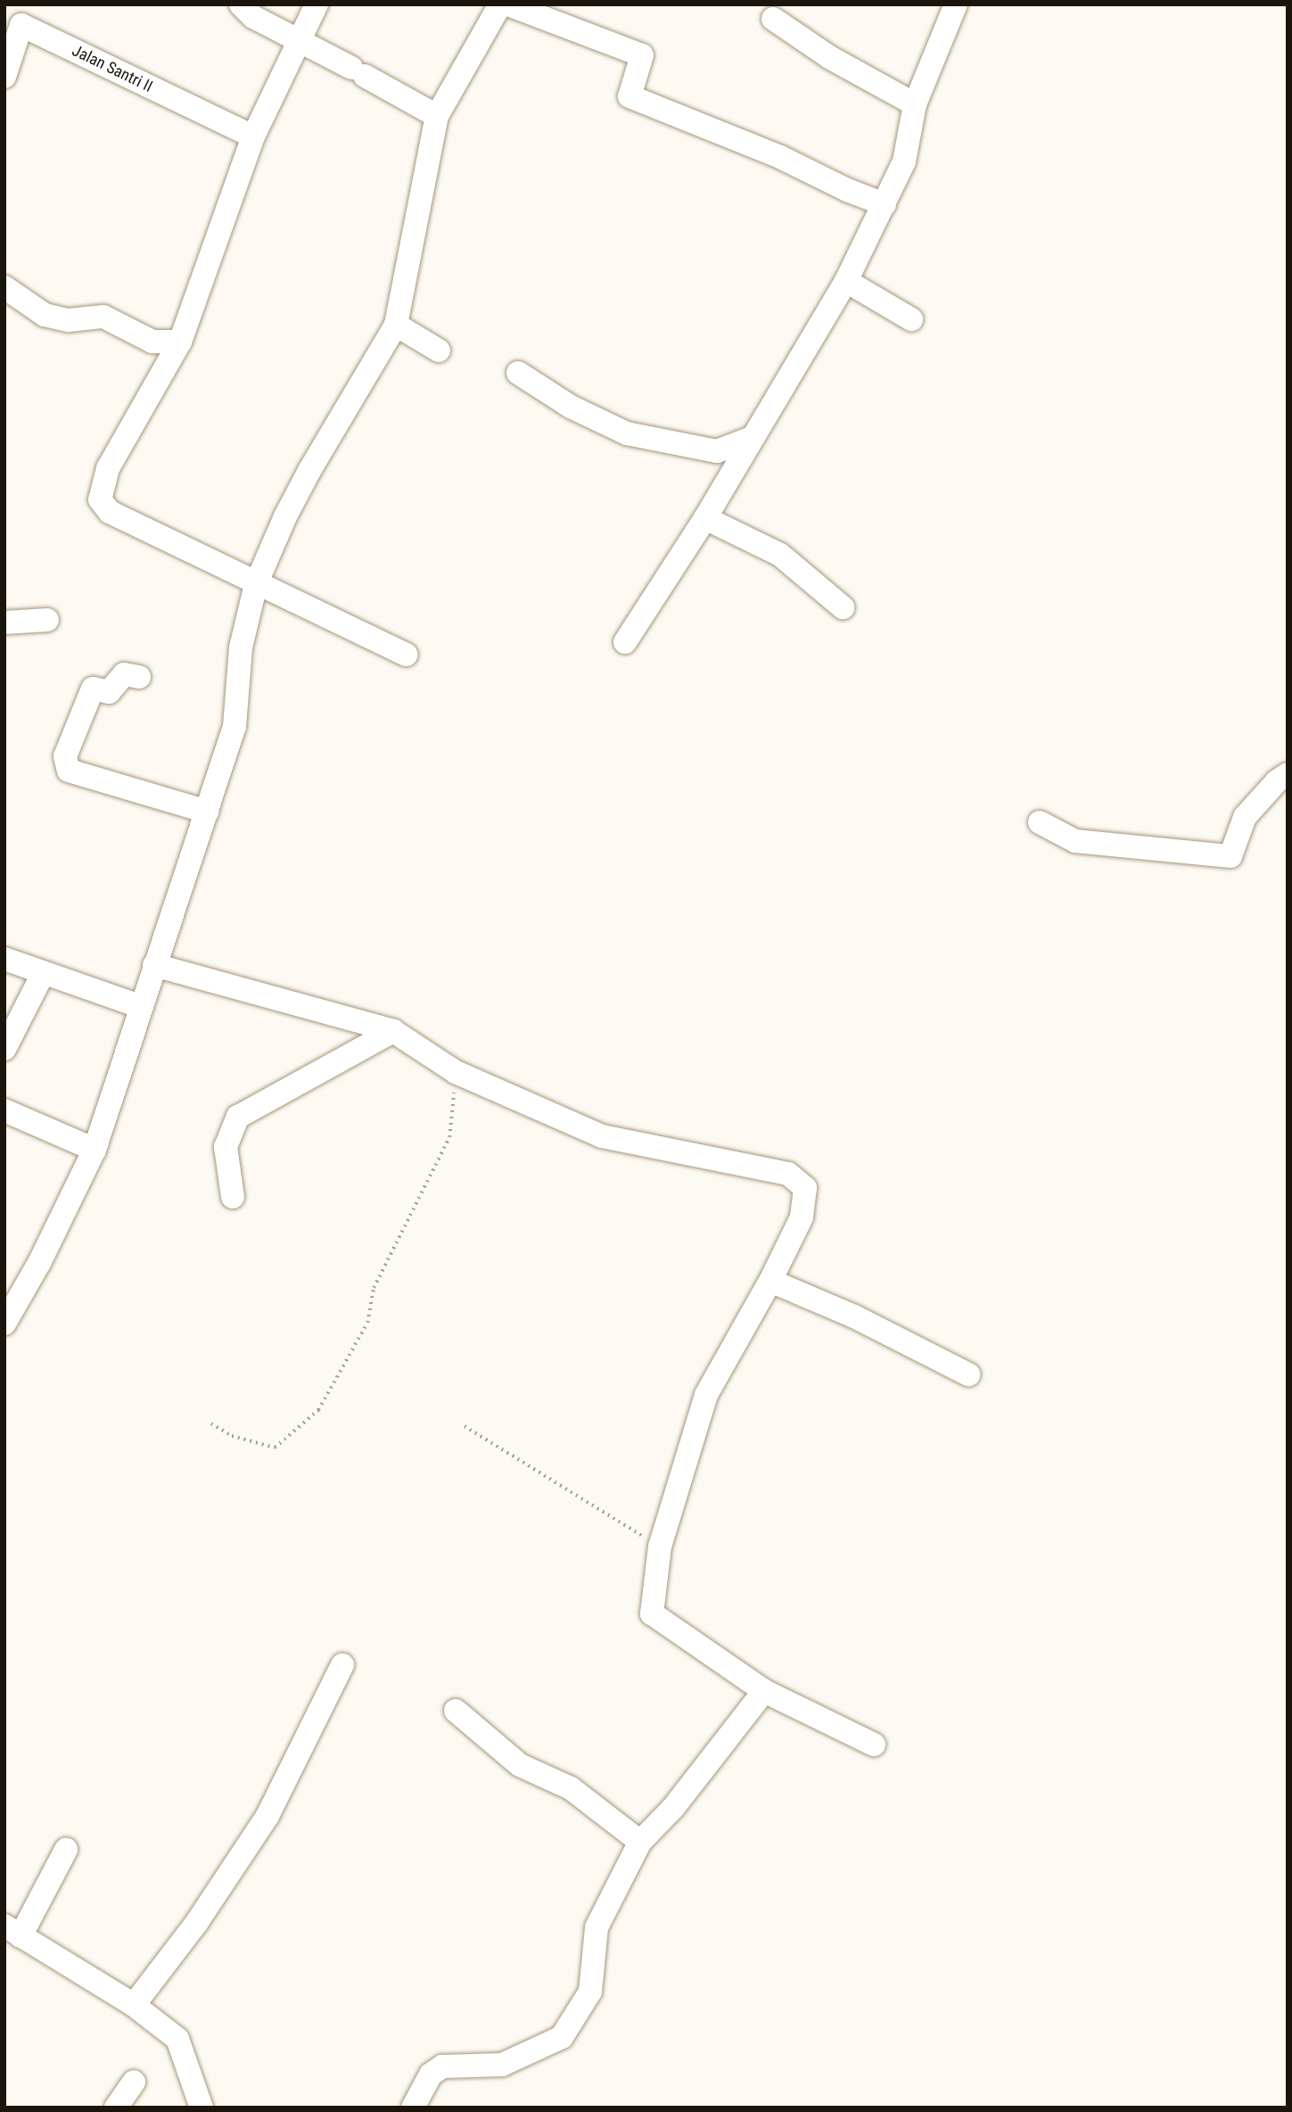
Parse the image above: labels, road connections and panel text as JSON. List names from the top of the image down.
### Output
{
  "streets": {
    "street": ["Jalan Santri II"]
  }
}
